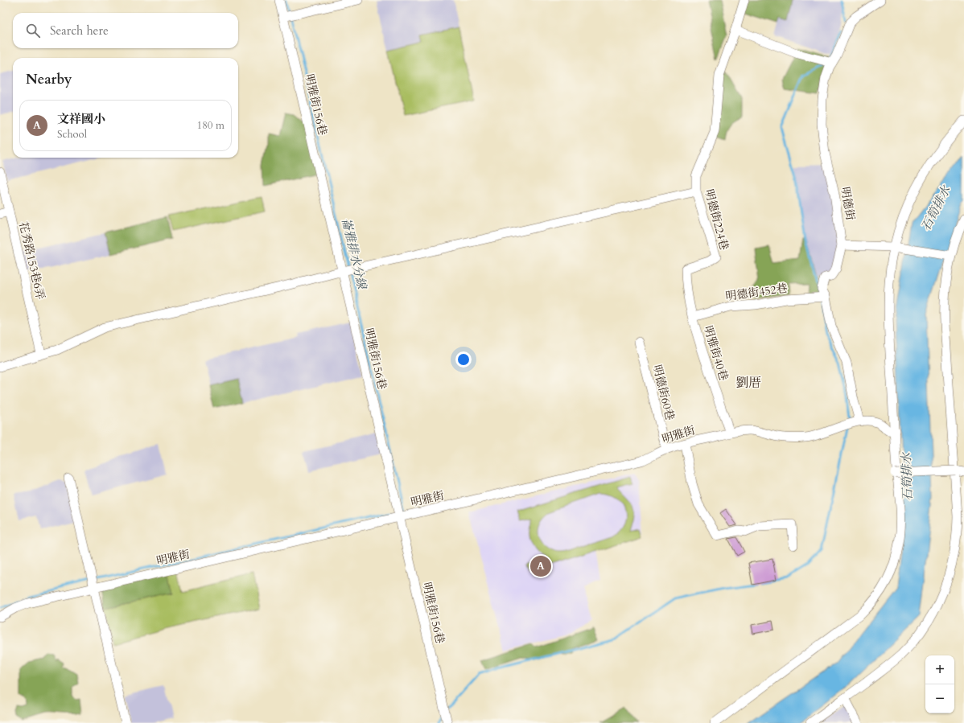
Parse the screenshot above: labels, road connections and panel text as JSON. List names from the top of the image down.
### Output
{
  "streets": {
    "street": [
      "明雅街156巷",
      "明德街",
      "明德街224巷",
      "花秀路153巷6弄",
      "明德街452巷",
      "明雅街40巷",
      "明德街60巷",
      "明雅街"
    ]
  },
  "crossings": [
    ["明雅街156巷", "明雅街"],
    ["明德街", "明德街452巷"],
    ["明德街", "明雅街"],
    ["明德街224巷", "明德街452巷"],
    ["明德街224巷", "明雅街40巷"],
    ["明德街452巷", "明雅街40巷"],
    ["明雅街40巷", "明雅街"],
    ["明德街60巷", "明雅街"]
  ],
  "districts": ["劉厝"],
  "water": ["石筍排水", "崙雅排水分線"],
  "page": {
    "search": "Search here",
    "heading": "Nearby",
    "list": [
      {
        "mark": "A",
        "name": "文祥國小",
        "note": "School",
        "value": "180 m"
      }
    ],
    "pins": "A",
    "map_buttons": ["+", "−"]
  }
}
